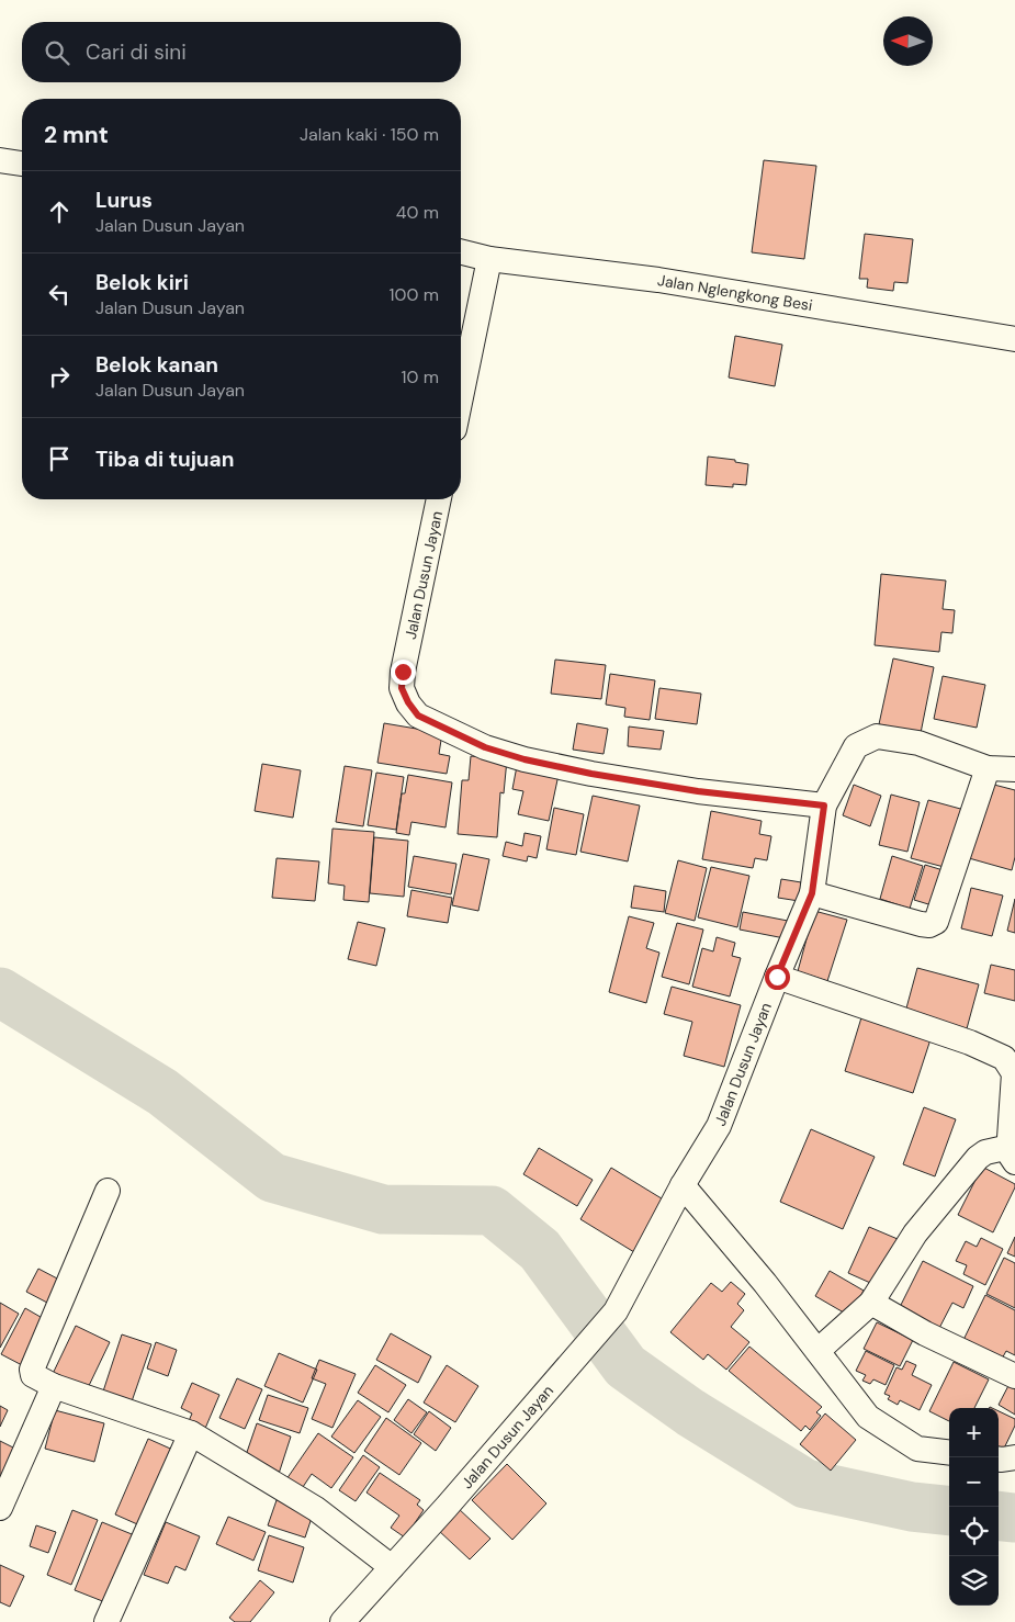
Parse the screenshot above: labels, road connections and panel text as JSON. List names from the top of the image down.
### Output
{
  "streets": {
    "street": ["Jalan Nglengkong Besi", "Jalan Dusun Jayan"]
  },
  "north": "left",
  "page": {
    "search": "Cari di sini",
    "heading": ["2 mnt", "Jalan kaki · 150 m"],
    "list": [
      ["Lurus", "Jalan Dusun Jayan", "40 m"],
      ["Belok kiri", "Jalan Dusun Jayan", "100 m"],
      ["Belok kanan", "Jalan Dusun Jayan", "10 m"],
      "Tiba di tujuan"
    ],
    "map_buttons": ["+", "−"]
  }
}
